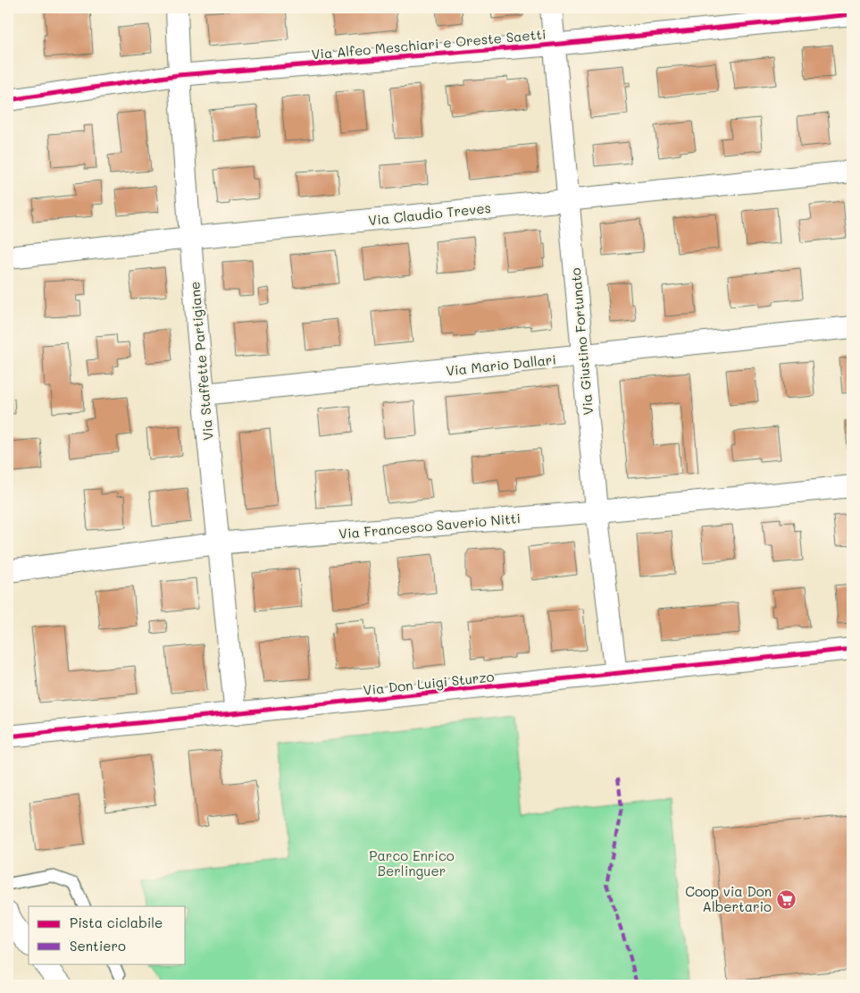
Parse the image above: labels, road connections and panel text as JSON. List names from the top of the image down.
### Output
{
  "streets": {
    "street": [
      "Via Alfeo Meschiari e Oreste Saetti",
      "Via Claudio Treves",
      "Via Giustino Fortunato",
      "Via Staffette Partigiane",
      "Via Mario Dallari",
      "Via Francesco Saverio Nitti",
      "Via Don Luigi Sturzo"
    ]
  },
  "crossings": [
    ["Via Alfeo Meschiari e Oreste Saetti", "Via Giustino Fortunato"],
    ["Via Alfeo Meschiari e Oreste Saetti", "Via Staffette Partigiane"],
    ["Via Claudio Treves", "Via Giustino Fortunato"],
    ["Via Claudio Treves", "Via Staffette Partigiane"],
    ["Via Giustino Fortunato", "Via Mario Dallari"],
    ["Via Giustino Fortunato", "Via Francesco Saverio Nitti"],
    ["Via Giustino Fortunato", "Via Don Luigi Sturzo"],
    ["Via Staffette Partigiane", "Via Mario Dallari"],
    ["Via Staffette Partigiane", "Via Francesco Saverio Nitti"],
    ["Via Staffette Partigiane", "Via Don Luigi Sturzo"]
  ],
  "parks": ["Parco Enrico Berlinguer"],
  "places": {
    "supermarket": ["Coop via Don Albertario"]
  },
  "legend": ["Pista ciclabile", "Sentiero"]
}
